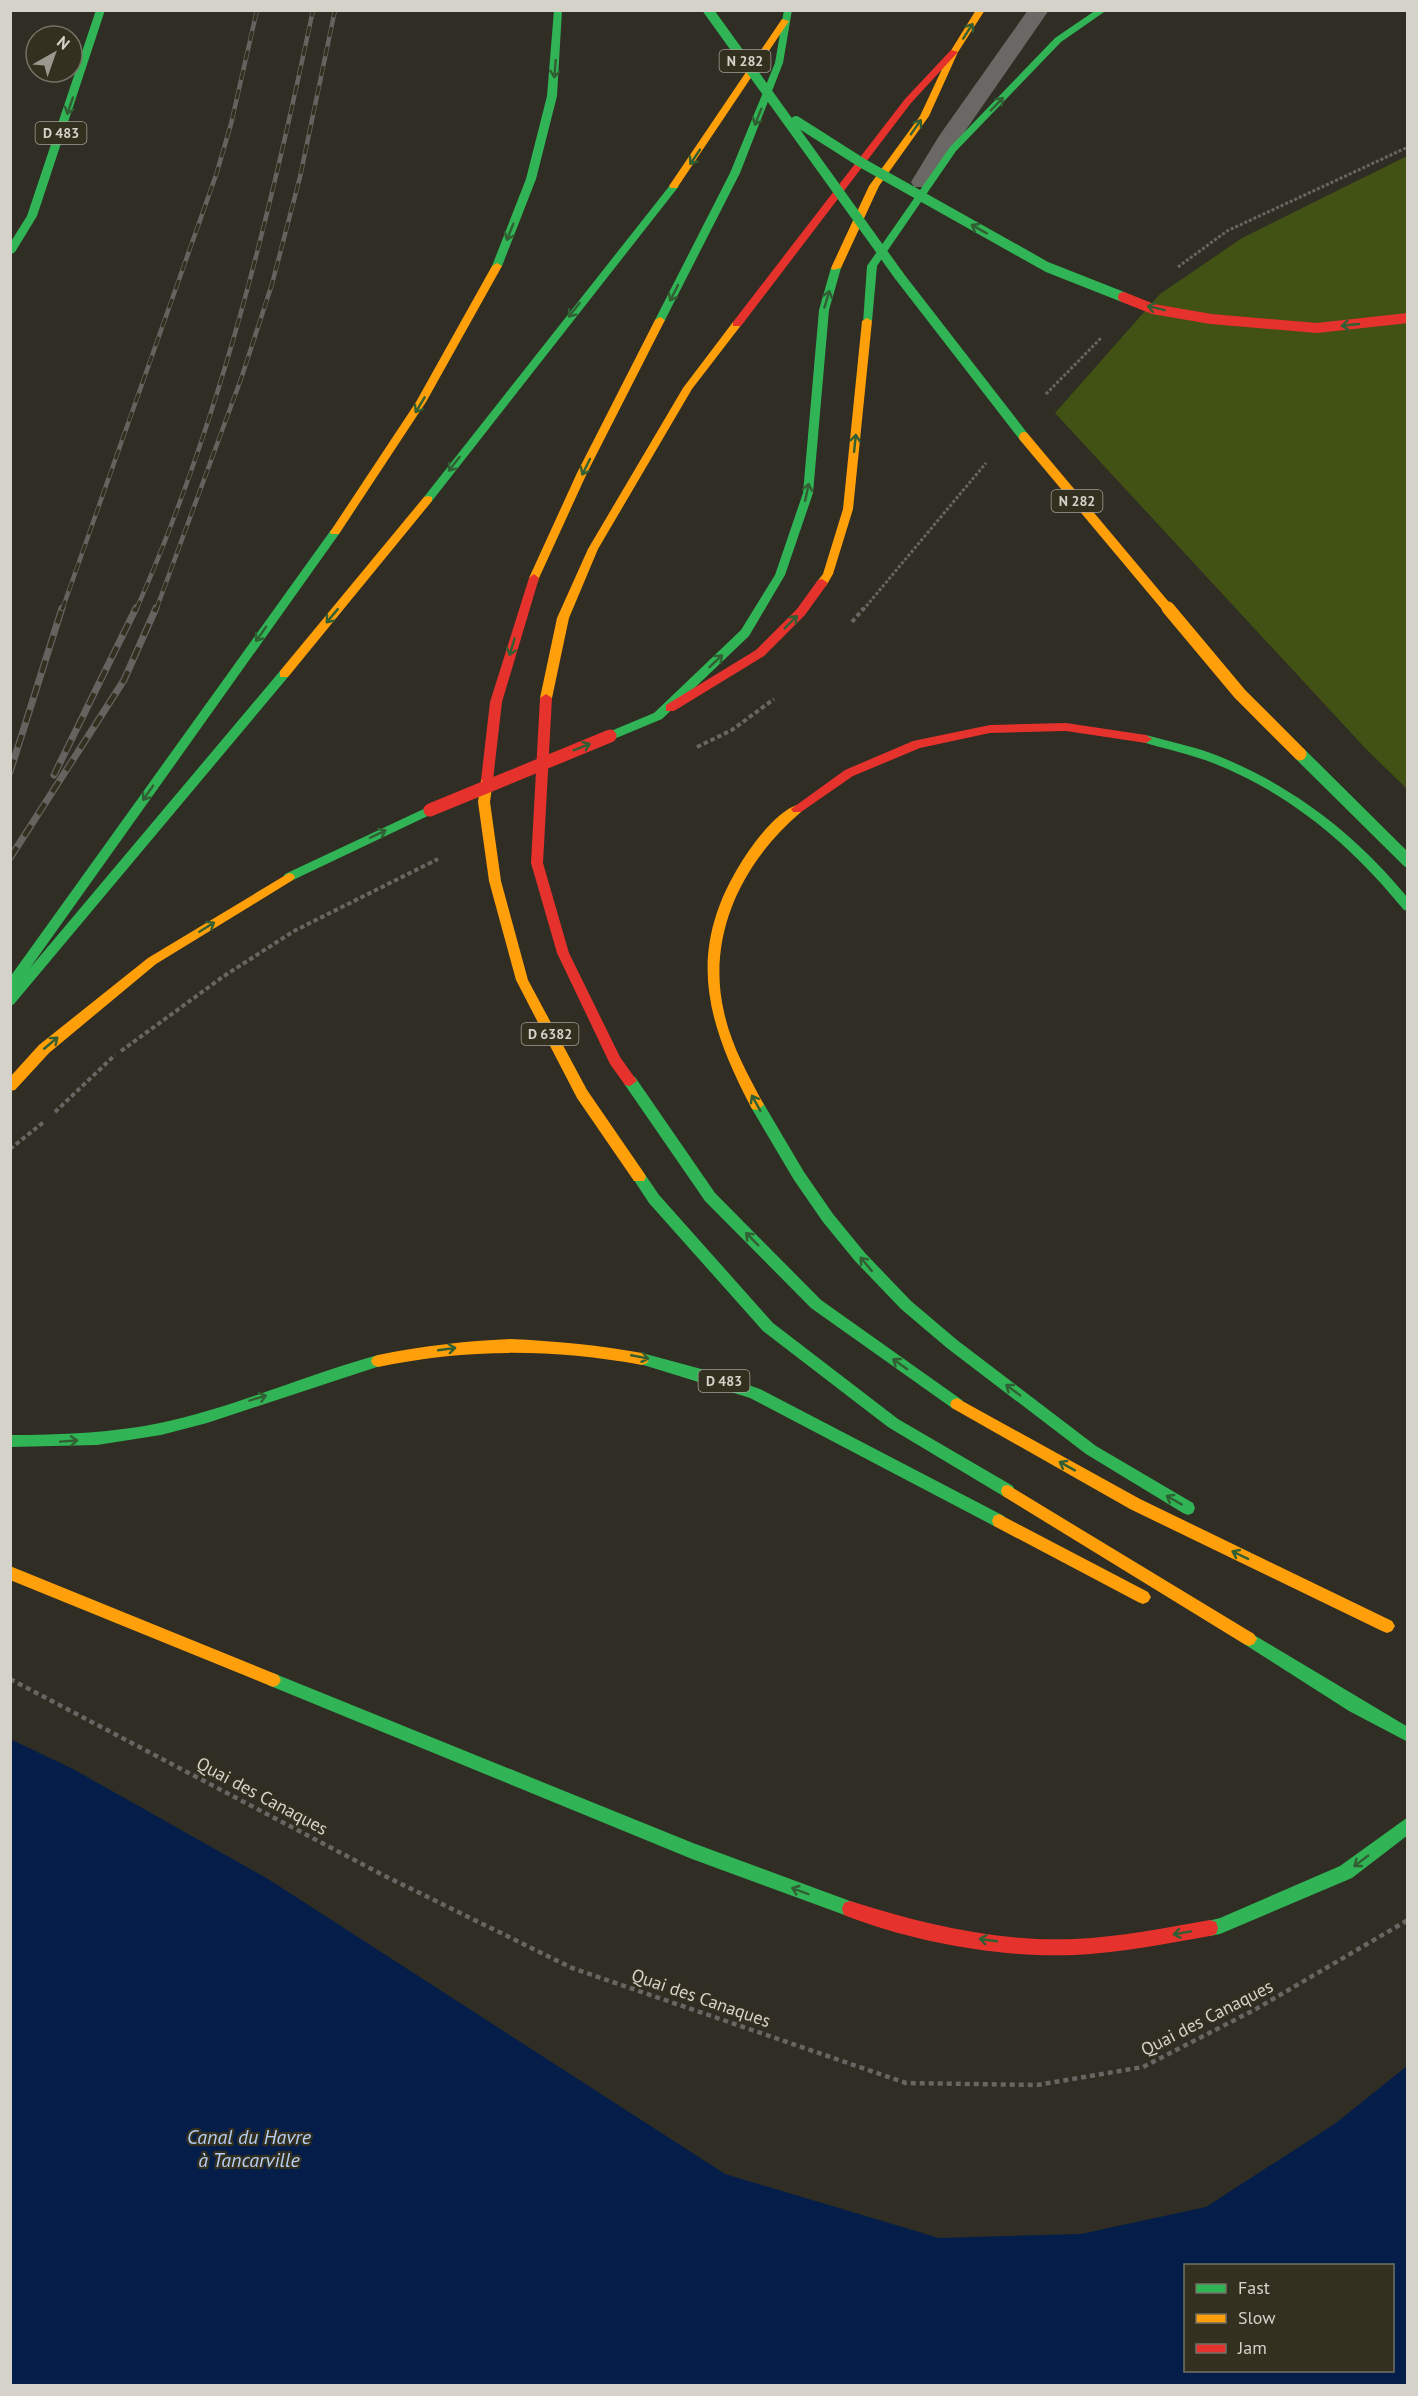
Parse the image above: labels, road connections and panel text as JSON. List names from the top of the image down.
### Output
{
  "streets": {
    "main road": ["N 282", "D 483", "D 6382"],
    "path": ["Quai des Canaques"]
  },
  "water": ["Canal du Havre à Tancarville"],
  "legend": ["Fast", "Slow", "Jam"],
  "north": "top right"
}
